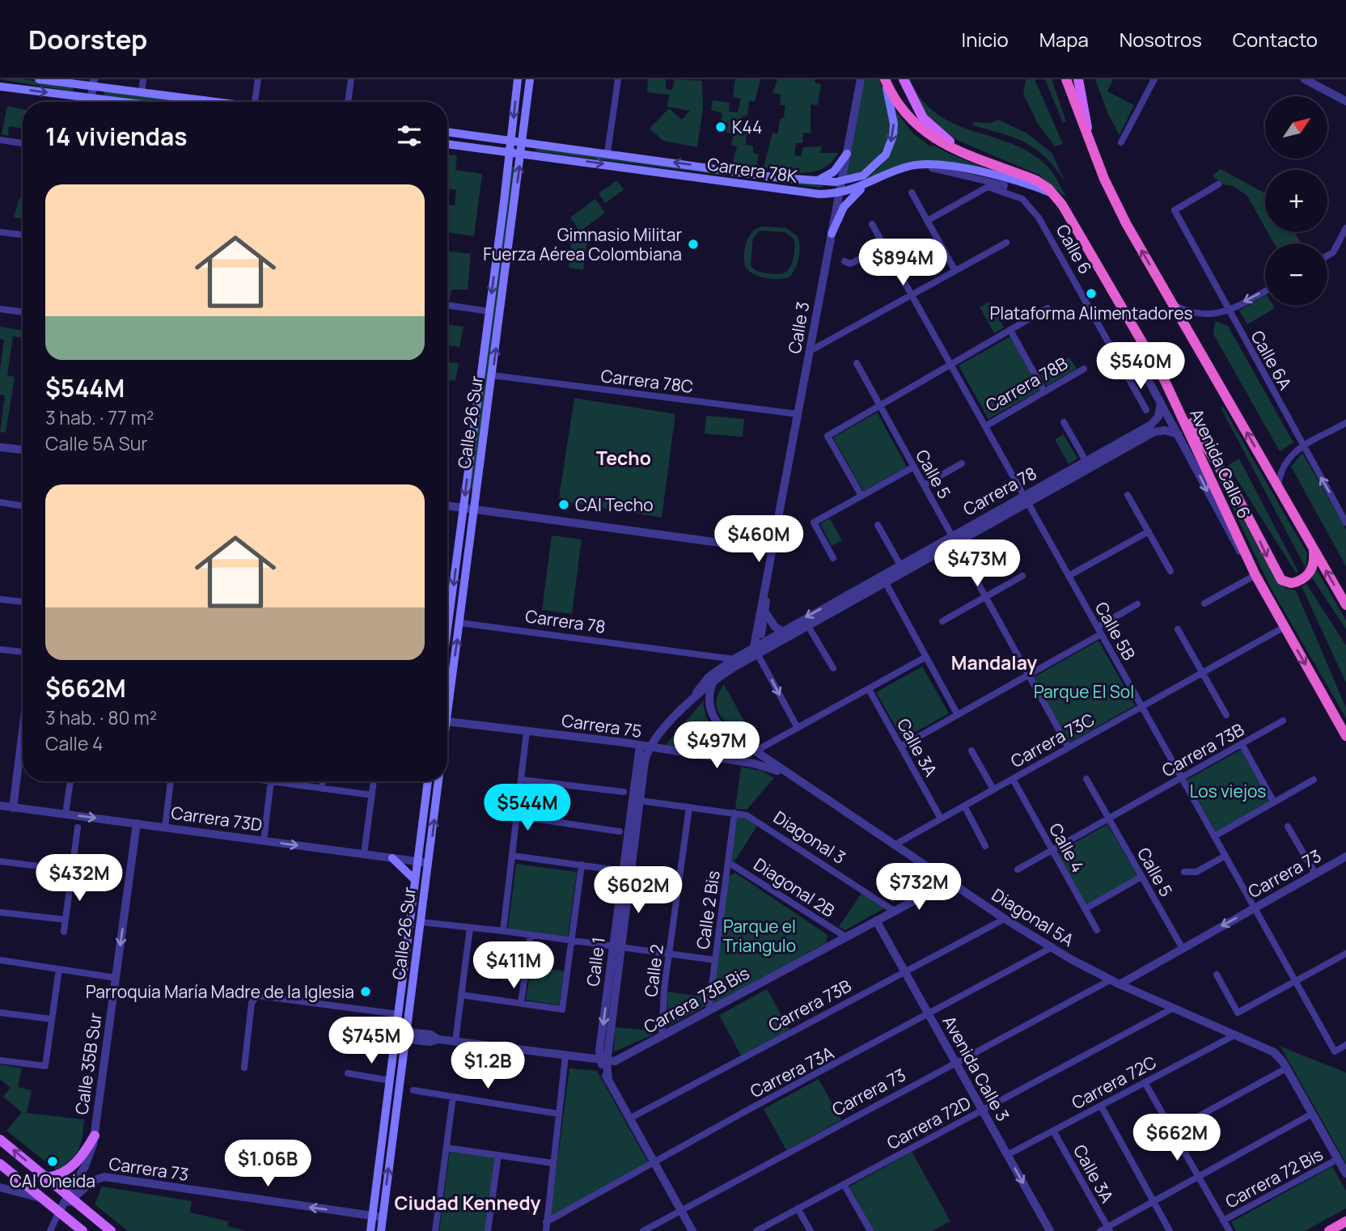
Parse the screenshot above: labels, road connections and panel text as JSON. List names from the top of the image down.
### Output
{
  "streets": {
    "highway": ["Avenida Calle 6"],
    "main road": ["Carrera 78K", "Calle 26 Sur"],
    "street": [
      "Calle 6",
      "Calle 3",
      "Calle 6A",
      "Carrera 78C",
      "Carrera 78B",
      "Calle 5",
      "Carrera 78",
      "Calle 5B",
      "Carrera 75",
      "Carrera 73C",
      "Calle 3A",
      "Carrera 73B",
      "Carrera 73D",
      "Diagonal 3",
      "Calle 4",
      "Carrera 73",
      "Diagonal 2B",
      "Calle 2 Bis",
      "Diagonal 5A",
      "Calle 1",
      "Calle 2",
      "Carrera 73B Bis",
      "Calle 35B Sur",
      "Avenida Calle 3",
      "Carrera 73A",
      "Carrera 72C",
      "Carrera 72D",
      "Carrera 72 Bis"
    ]
  },
  "crossings": [
    ["Carrera 78K", "Calle 6"],
    ["Carrera 78K", "Calle 3"],
    ["Carrera 78K", "Calle 26 Sur"],
    ["Carrera 78K", "Avenida Calle 6"],
    ["Calle 3", "Carrera 78C"],
    ["Calle 3", "Carrera 78"],
    ["Carrera 78C", "Calle 26 Sur"],
    ["Carrera 78B", "Calle 5B"],
    ["Calle 26 Sur", "Carrera 78"],
    ["Calle 26 Sur", "Carrera 73D"],
    ["Calle 26 Sur", "Carrera 73"],
    ["Calle 26 Sur", "Carrera 73B Bis"],
    ["Avenida Calle 6", "Carrera 73C"],
    ["Calle 5", "Carrera 78"],
    ["Calle 5", "Carrera 73C"],
    ["Calle 5", "Carrera 73B"],
    ["Calle 5", "Carrera 73"],
    ["Carrera 78", "Calle 5B"],
    ["Calle 5B", "Carrera 73C"],
    ["Calle 5B", "Carrera 73B"],
    ["Calle 5B", "Carrera 73"],
    ["Carrera 75", "Diagonal 5A"],
    ["Carrera 75", "Calle 1"],
    ["Carrera 73C", "Calle 3A"],
    ["Carrera 73C", "Calle 4"],
    ["Carrera 73C", "Diagonal 5A"],
    ["Calle 3A", "Carrera 72C"],
    ["Carrera 73B", "Calle 4"],
    ["Carrera 73B", "Diagonal 5A"],
    ["Carrera 73B", "Calle 1"],
    ["Carrera 73B", "Avenida Calle 3"],
    ["Carrera 73D", "Calle 35B Sur"],
    ["Diagonal 3", "Calle 2 Bis"],
    ["Diagonal 3", "Calle 1"],
    ["Diagonal 3", "Calle 2"],
    ["Diagonal 3", "Carrera 73B Bis"],
    ["Carrera 73", "Diagonal 5A"],
    ["Carrera 73", "Calle 1"],
    ["Carrera 73", "Calle 35B Sur"],
    ["Carrera 73", "Avenida Calle 3"],
    ["Diagonal 2B", "Calle 2 Bis"],
    ["Diagonal 2B", "Carrera 73B Bis"],
    ["Calle 2 Bis", "Carrera 73B Bis"],
    ["Diagonal 5A", "Carrera 73B Bis"],
    ["Diagonal 5A", "Carrera 73A"],
    ["Diagonal 5A", "Carrera 72C"],
    ["Diagonal 5A", "Carrera 72D"],
    ["Calle 1", "Carrera 73B Bis"],
    ["Calle 1", "Carrera 73A"],
    ["Calle 2", "Carrera 73B Bis"],
    ["Carrera 73B Bis", "Avenida Calle 3"],
    ["Avenida Calle 3", "Carrera 73A"],
    ["Avenida Calle 3", "Carrera 72C"],
    ["Avenida Calle 3", "Carrera 72D"]
  ],
  "districts": ["Techo", "Mandalay", "Ciudad Kennedy"],
  "parks": ["Parque El Sol", "Los viejos", "Parque el Triangulo"],
  "places": [
    "K44",
    "Gimnasio Militar Fuerza Aérea Colombiana",
    "Plataforma Alimentadores",
    "CAI Techo",
    "Parroquia María Madre de la Iglesia",
    "CAI Oneida"
  ],
  "north": "top right",
  "page": {
    "header": "Doorstep",
    "nav": [
      "Inicio",
      "Mapa",
      "Nosotros",
      "Contacto"
    ],
    "map_buttons": ["+", "−"],
    "heading": "14 viviendas",
    "list": [
      {
        "name": "$544M",
        "note": "3 hab. · 77 m² · Calle 5A Sur"
      },
      {
        "name": "$662M",
        "note": "3 hab. · 80 m² · Calle 4"
      }
    ],
    "price": [
      "$894M",
      "$540M",
      "$460M",
      "$473M",
      "$497M",
      "$544M",
      "$432M",
      "$732M",
      "$602M",
      "$411M",
      "$745M",
      "$1.2B",
      "$662M",
      "$1.06B"
    ]
  }
}
